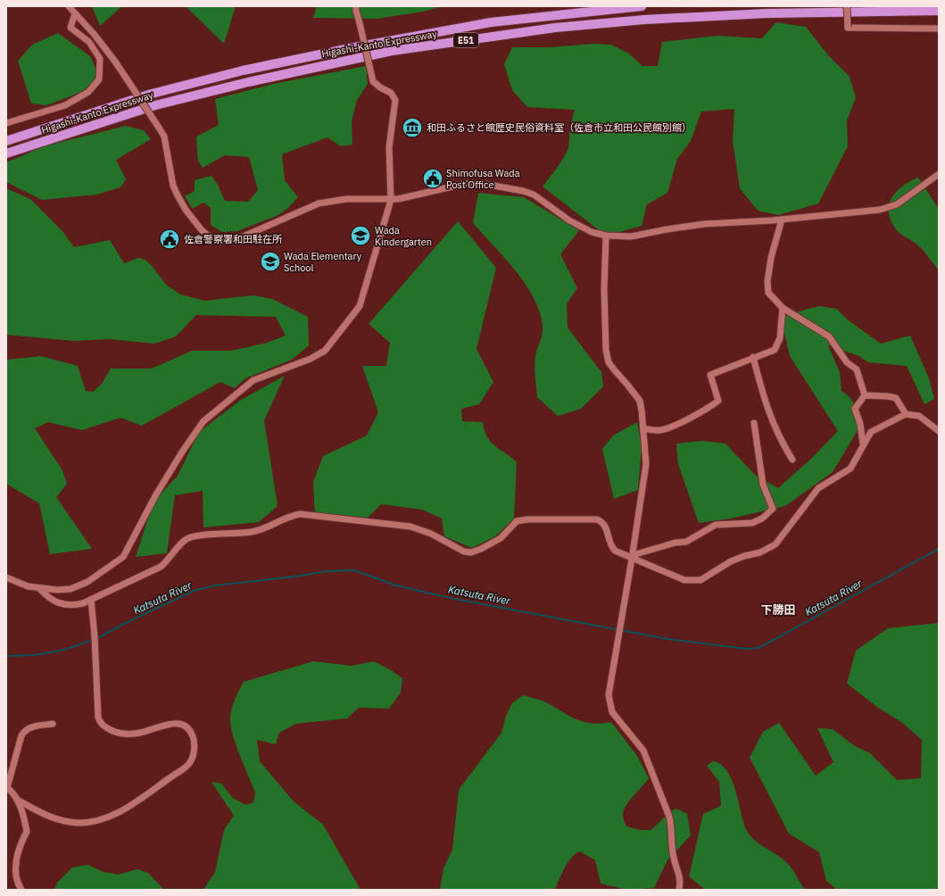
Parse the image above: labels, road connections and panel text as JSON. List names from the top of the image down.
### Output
{
  "streets": {
    "highway": ["E51", "Higashi-Kanto Expressway"]
  },
  "districts": ["下勝田"],
  "water": ["Katsuta River"],
  "places": {
    "museum": ["和田ふるさと館歴史民俗資料室（佐倉市立和田公民館別館）"],
    "public building": ["Shimofusa Wada Post Office", "佐倉警察署和田駐在所"],
    "school or university": ["Wada Kindergarten", "Wada Elementary School"]
  }
}
